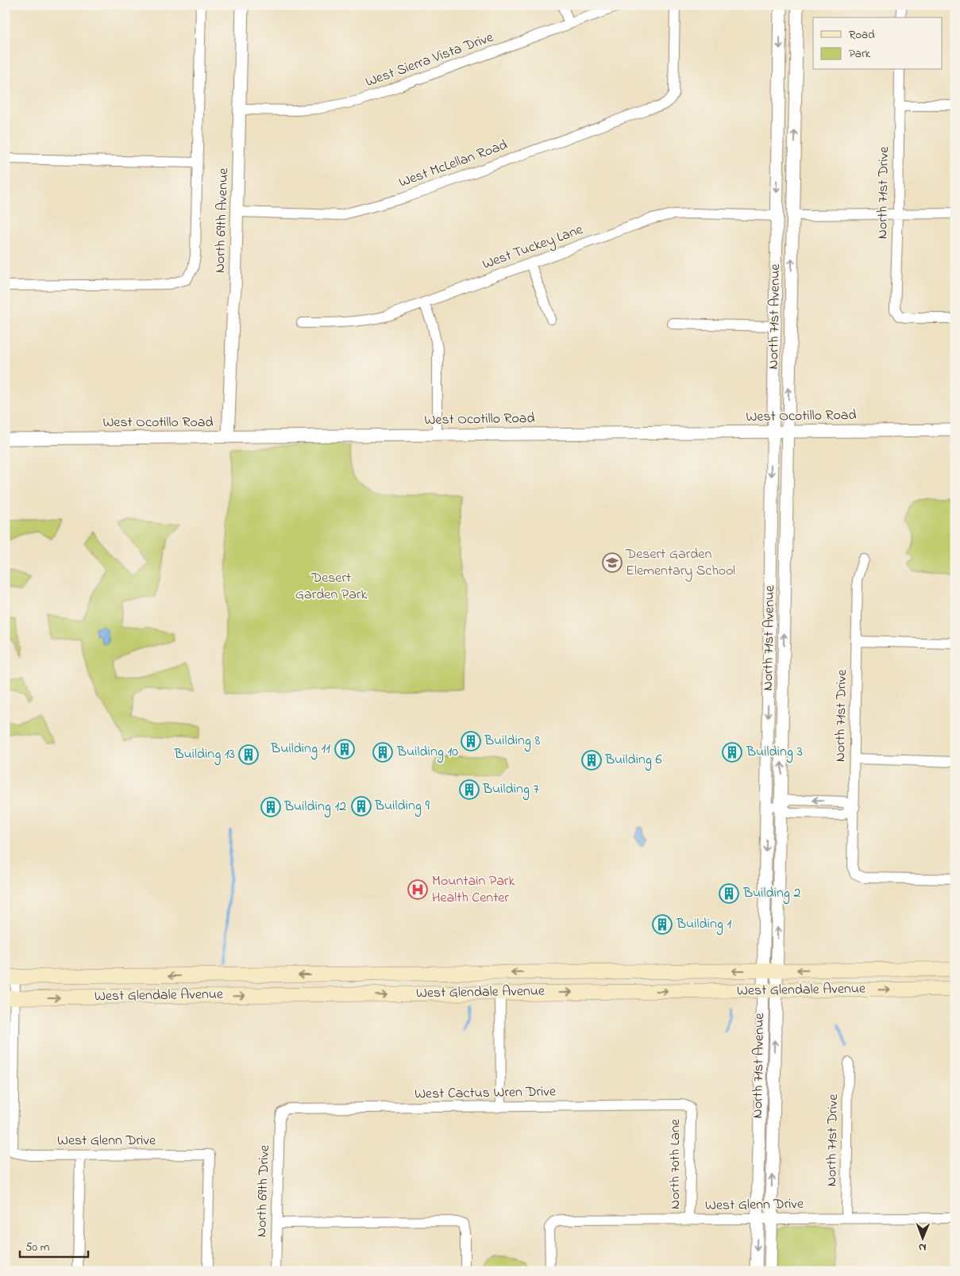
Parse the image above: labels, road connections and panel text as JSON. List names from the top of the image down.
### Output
{
  "streets": {
    "main road": ["West Glendale Avenue"],
    "street": [
      "West Sierra Vista Drive",
      "West McLellan Road",
      "North 71st Drive",
      "North 69th Avenue",
      "West Tuckey Lane",
      "North 71st Avenue",
      "West Ocotillo Road",
      "West Cactus Wren Drive",
      "West Glenn Drive",
      "North 70th Lane",
      "North 69th Drive"
    ]
  },
  "crossings": [
    ["West Sierra Vista Drive", "North 69th Avenue"],
    ["West McLellan Road", "North 69th Avenue"],
    ["North 71st Drive", "West Glenn Drive"],
    ["North 69th Avenue", "West Ocotillo Road"],
    ["West Tuckey Lane", "North 71st Avenue"],
    ["North 71st Avenue", "West Ocotillo Road"],
    ["North 71st Avenue", "West Glendale Avenue"],
    ["North 71st Avenue", "West Glenn Drive"],
    ["West Cactus Wren Drive", "North 70th Lane"],
    ["West Cactus Wren Drive", "North 69th Drive"],
    ["West Glenn Drive", "North 70th Lane"]
  ],
  "parks": ["Desert Garden Park"],
  "places": {
    "school or university": ["Desert Garden Elementary School"],
    "building": [
      "Building 8",
      "Building 11",
      "Building 10",
      "Building 3",
      "Building 13",
      "Building 6",
      "Building 7",
      "Building 9",
      "Building 12",
      "Building 2",
      "Building 1"
    ],
    "hospital": ["Mountain Park Health Center"]
  },
  "legend": ["Road", "Park"],
  "scale_bar": "50 m",
  "north": "bottom"
}
